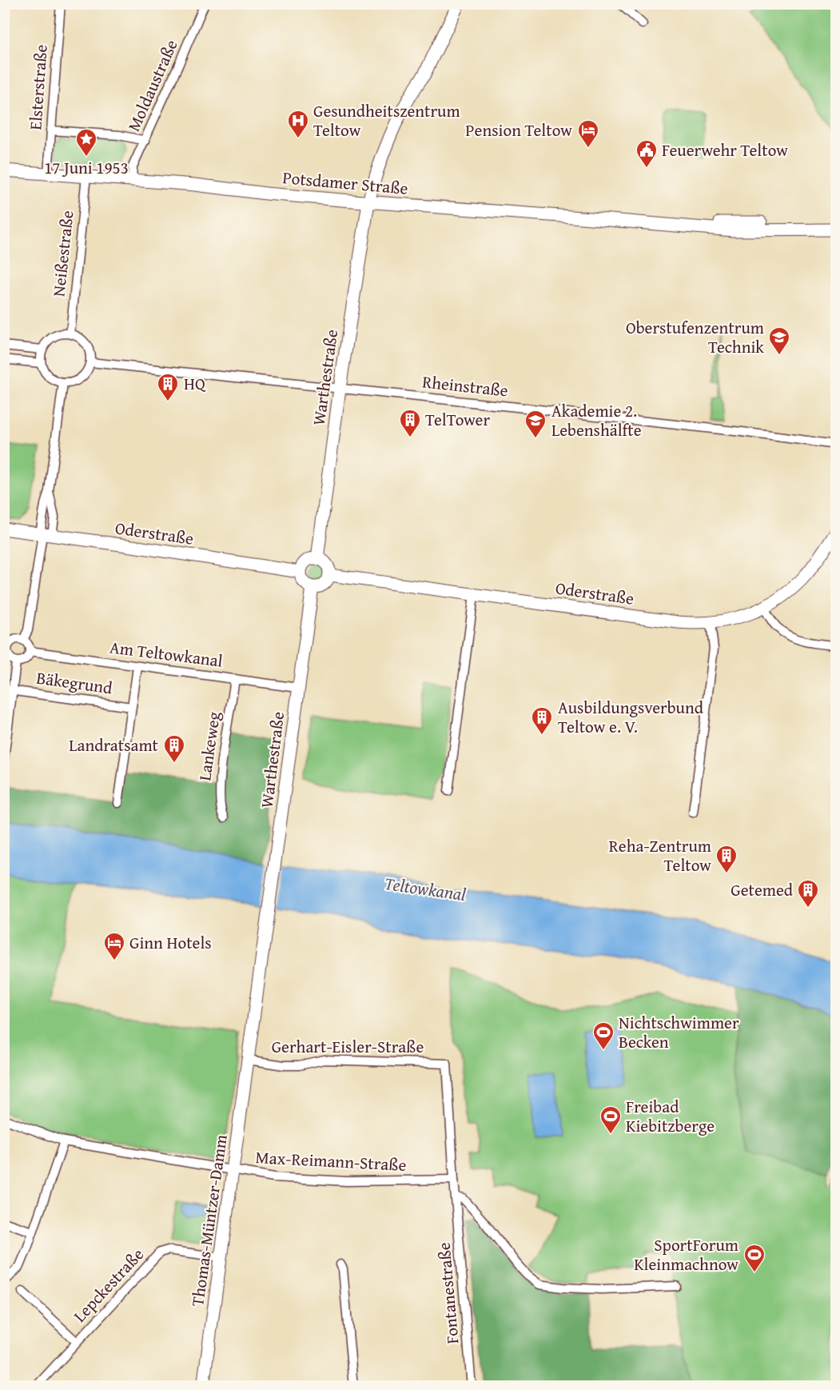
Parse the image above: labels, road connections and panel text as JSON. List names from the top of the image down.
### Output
{
  "streets": {
    "street": [
      "Moldaustraße",
      "Elsterstraße",
      "Potsdamer Straße",
      "Neißestraße",
      "Warthestraße",
      "Rheinstraße",
      "Oderstraße",
      "Am Teltowkanal",
      "Bäkegrund",
      "Lankeweg",
      "Gerhart-Eisler-Straße",
      "Max-Reimann-Straße",
      "Thomas-Müntzer-Damm",
      "Lepckestraße",
      "Fontanestraße"
    ]
  },
  "crossings": [
    ["Moldaustraße", "Potsdamer Straße"],
    ["Elsterstraße", "Potsdamer Straße"],
    ["Potsdamer Straße", "Neißestraße"],
    ["Potsdamer Straße", "Warthestraße"],
    ["Neißestraße", "Rheinstraße"],
    ["Warthestraße", "Rheinstraße"],
    ["Warthestraße", "Oderstraße"],
    ["Warthestraße", "Am Teltowkanal"],
    ["Warthestraße", "Gerhart-Eisler-Straße"],
    ["Warthestraße", "Thomas-Müntzer-Damm"],
    ["Am Teltowkanal", "Bäkegrund"],
    ["Am Teltowkanal", "Lankeweg"],
    ["Gerhart-Eisler-Straße", "Thomas-Müntzer-Damm"],
    ["Gerhart-Eisler-Straße", "Fontanestraße"],
    ["Max-Reimann-Straße", "Thomas-Müntzer-Damm"],
    ["Max-Reimann-Straße", "Fontanestraße"],
    ["Thomas-Müntzer-Damm", "Lepckestraße"]
  ],
  "water": ["Teltowkanal"],
  "places": {
    "hospital": ["Gesundheitszentrum Teltow"],
    "hotel": ["Pension Teltow", "Ginn Hotels"],
    "place": ["17 Juni 1953"],
    "public building": ["Feuerwehr Teltow"],
    "school or university": ["Oberstufenzentrum Technik", "Akademie 2. Lebenshälfte"],
    "building": [
      "HQ",
      "TelTower",
      "Ausbildungsverbund Teltow e. V.",
      "Landratsamt",
      "Reha-Zentrum Teltow",
      "Getemed"
    ],
    "sports": ["Nichtschwimmer Becken", "Freibad Kiebitzberge", "SportForum Kleinmachnow"]
  }
}
